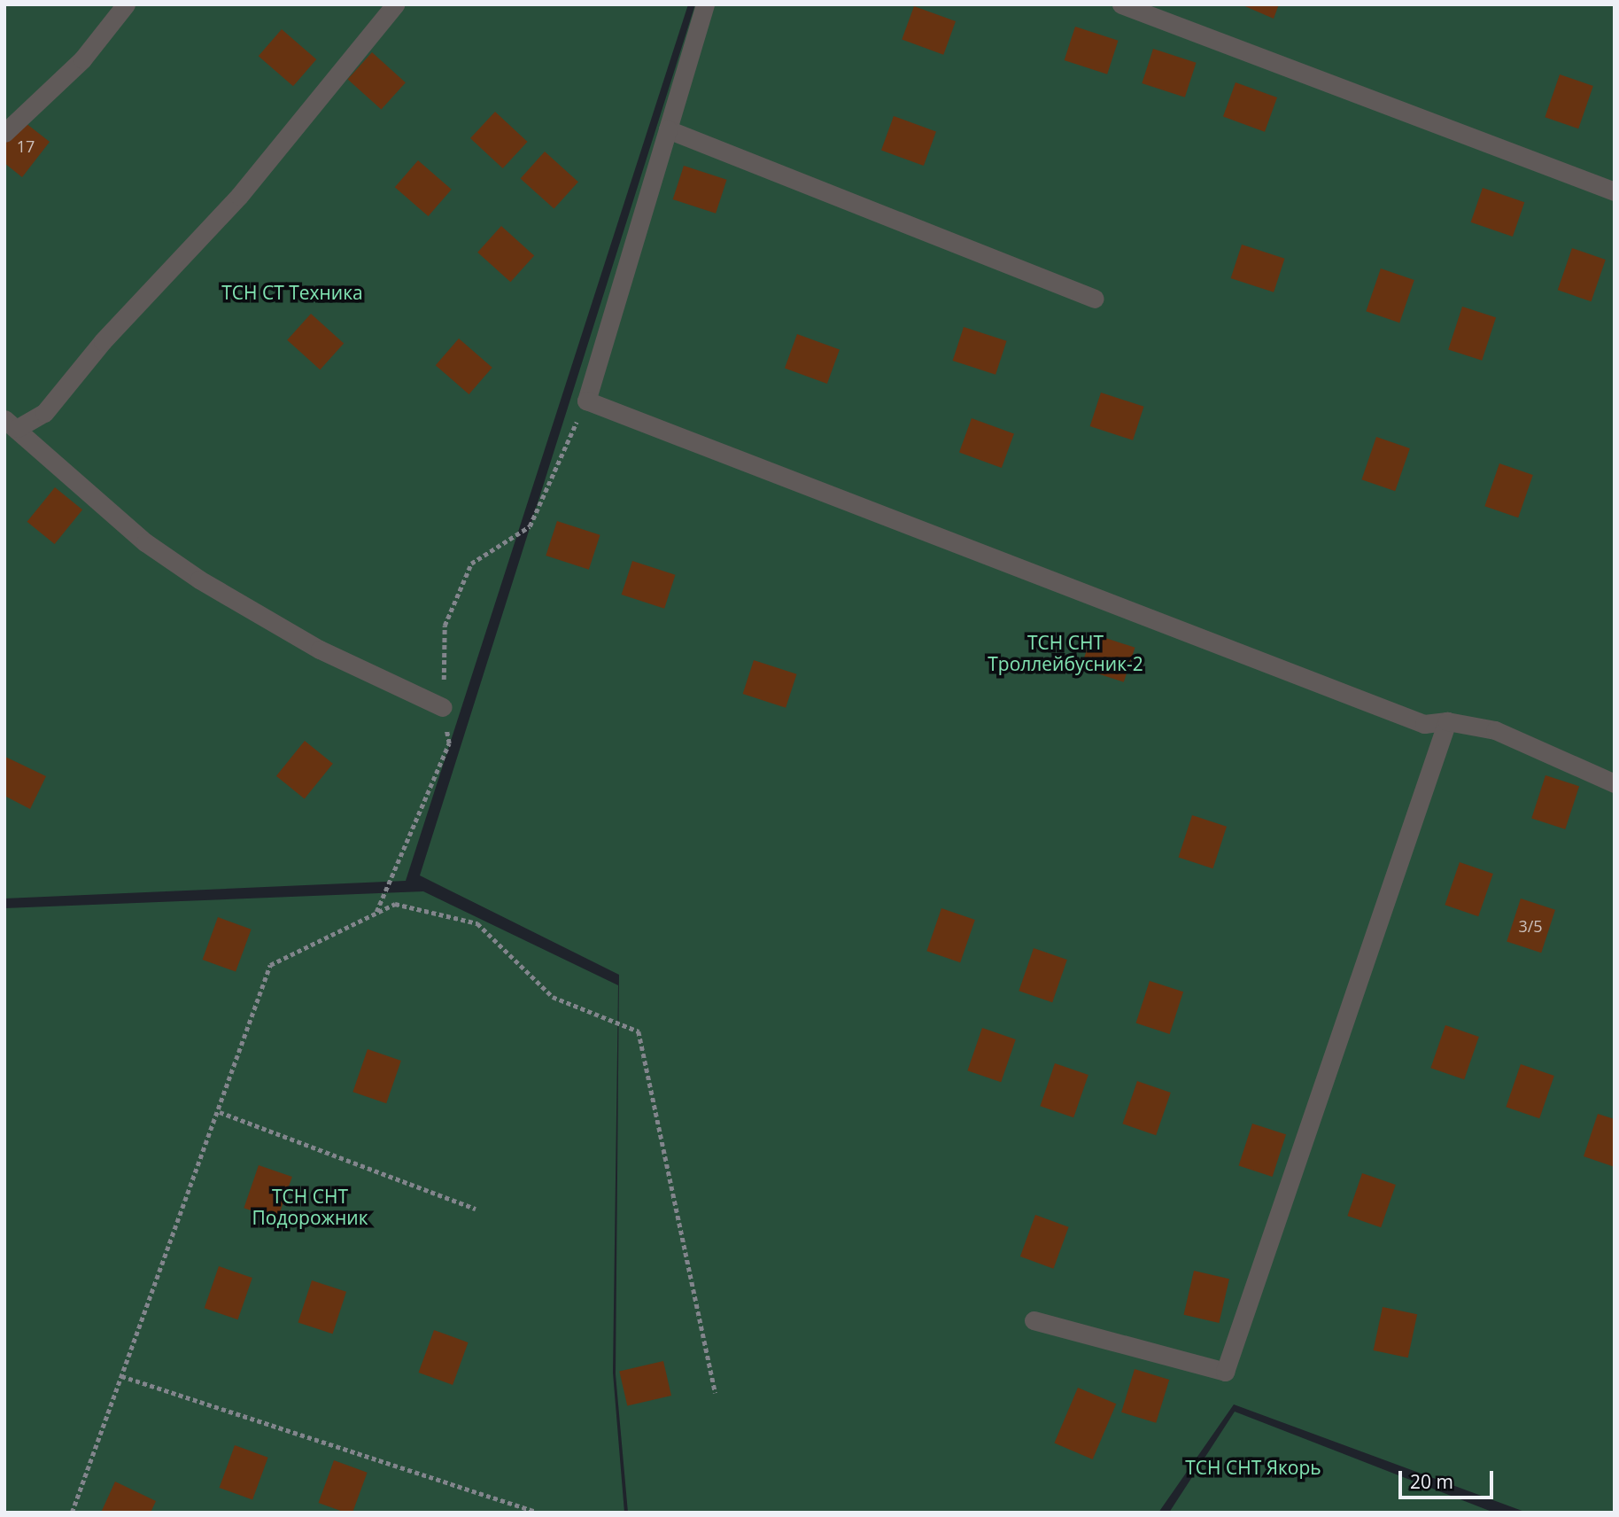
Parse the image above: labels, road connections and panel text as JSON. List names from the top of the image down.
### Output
{
  "parks": [
    "ТСН СТ Техника",
    "ТСН СНТ Троллейбусник-2",
    "ТСН СНТ Подорожник",
    "ТСН СНТ Якорь"
  ],
  "house_numbers": ["17", "3/5"],
  "scale_bar": "20 m"
}
